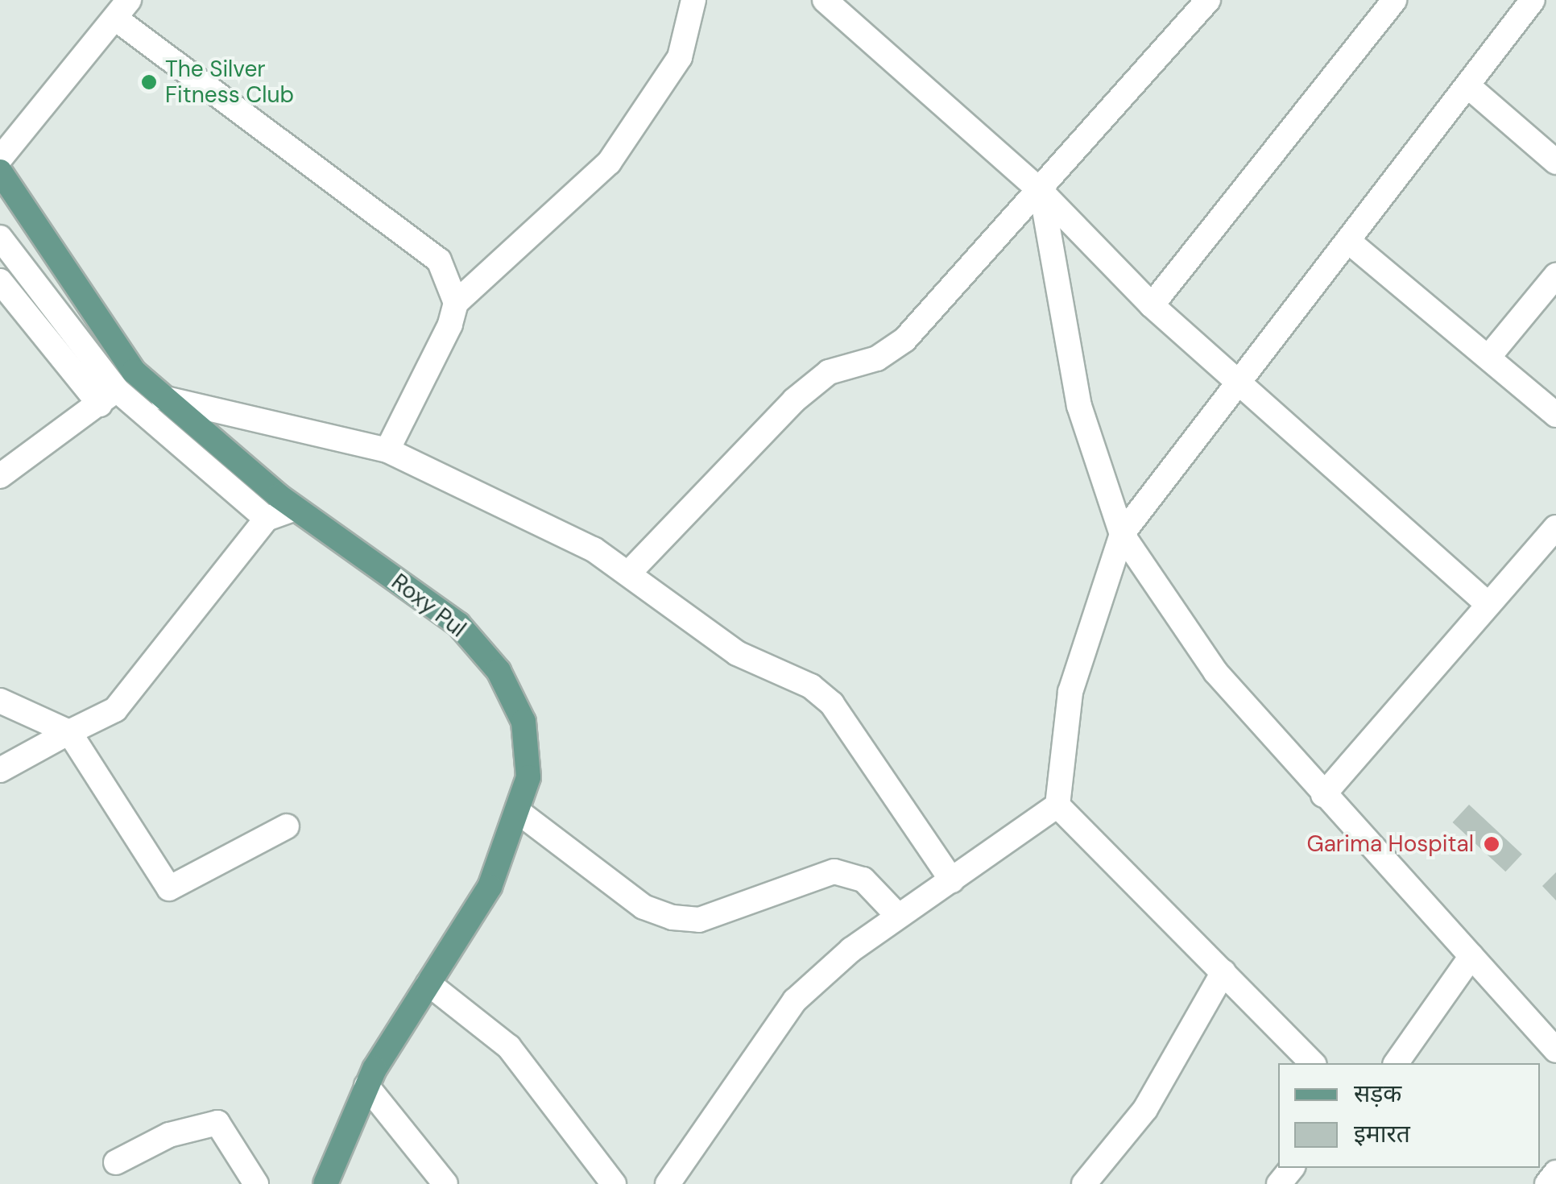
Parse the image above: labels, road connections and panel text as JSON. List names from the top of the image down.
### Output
{
  "streets": {
    "main road": ["Roxy Pul"]
  },
  "places": ["The Silver Fitness Club", "Garima Hospital"],
  "legend": ["सड़क", "इमारत"]
}
